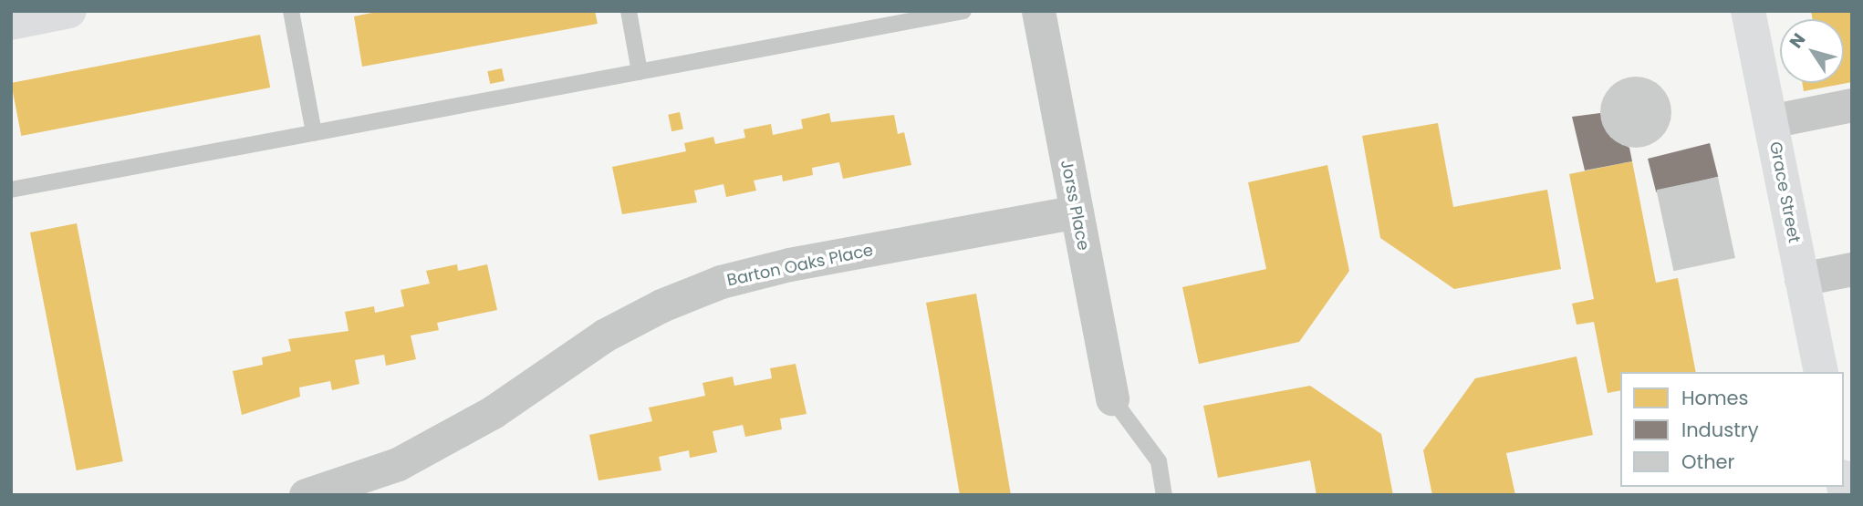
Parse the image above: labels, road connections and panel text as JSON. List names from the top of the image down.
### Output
{
  "streets": {
    "street": ["Grace Street", "Jorss Place", "Barton Oaks Place"]
  },
  "crossings": [
    ["Jorss Place", "Barton Oaks Place"]
  ],
  "legend": ["Homes", "Industry", "Other"],
  "north": "top left"
}
